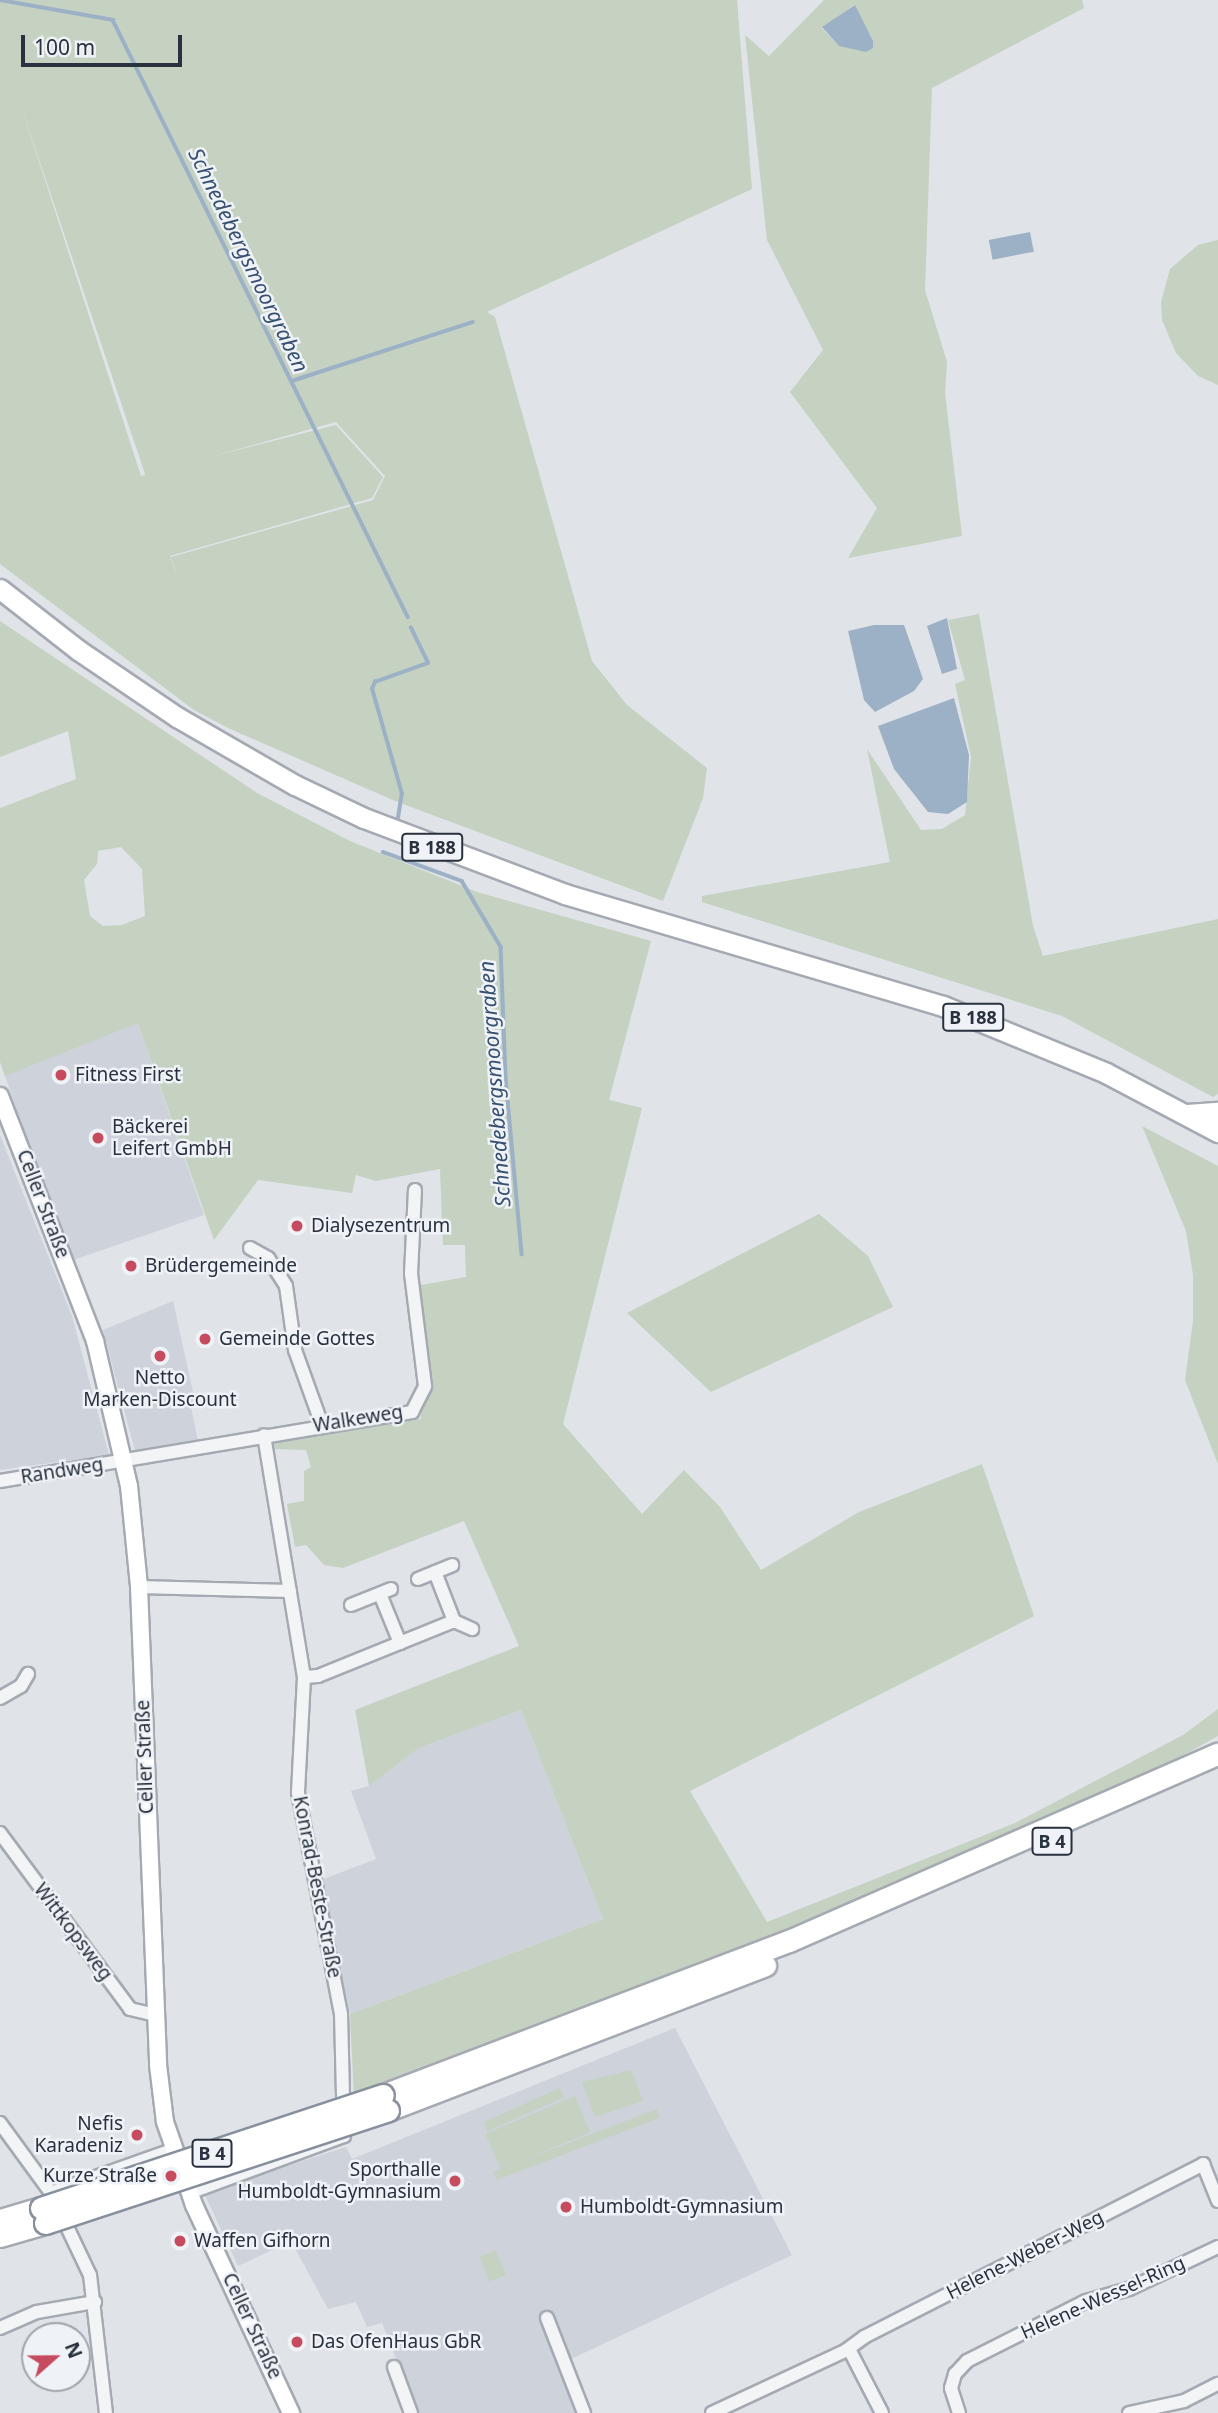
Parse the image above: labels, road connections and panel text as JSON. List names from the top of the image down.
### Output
{
  "streets": {
    "highway": ["B 4"],
    "main road": ["B 188"],
    "street": [
      "Celler Straße",
      "Walkeweg",
      "Randweg",
      "Konrad-Beste-Straße",
      "Wittkopsweg",
      "Helene-Weber-Weg",
      "Helene-Wessel-Ring"
    ]
  },
  "crossings": [
    ["Celler Straße", "Walkeweg"],
    ["Celler Straße", "Randweg"],
    ["Celler Straße", "Konrad-Beste-Straße"],
    ["Celler Straße", "Wittkopsweg"],
    ["Walkeweg", "Randweg"],
    ["Walkeweg", "Konrad-Beste-Straße"]
  ],
  "water": ["Schnedebergsmoorgraben"],
  "places": [
    "Fitness First",
    "Bäckerei Leifert GmbH",
    "Dialysezentrum",
    "Brüdergemeinde",
    "Gemeinde Gottes",
    "Netto Marken-Discount",
    "Nefis Karadeniz",
    "Kurze Straße",
    "Sporthalle Humboldt-Gymnasium",
    "Humboldt-Gymnasium",
    "Waffen Gifhorn",
    "Das OfenHaus GbR"
  ],
  "scale_bar": "100 m",
  "north": "right"
}
